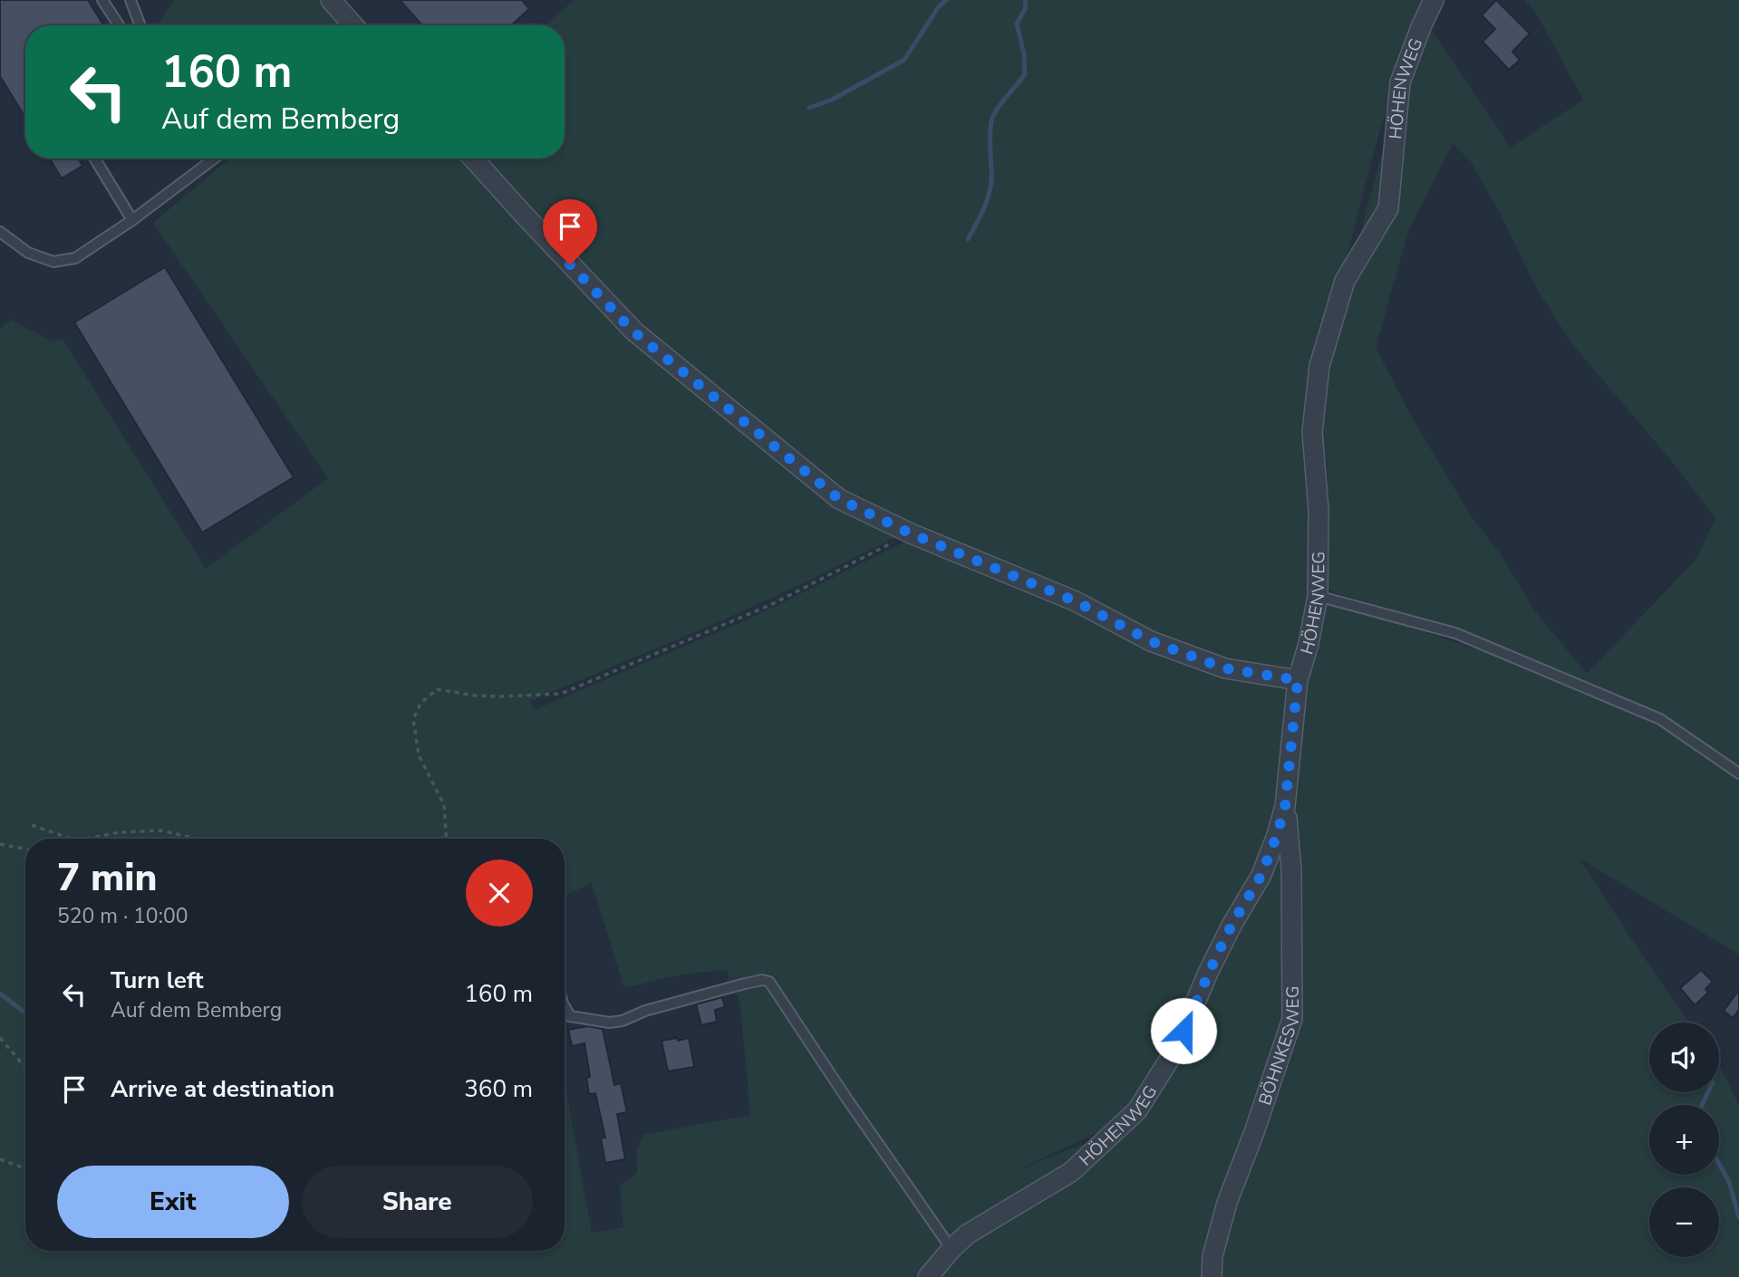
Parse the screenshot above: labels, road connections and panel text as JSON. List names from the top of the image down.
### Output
{
  "streets": {
    "street": ["HÖHENWEG", "BÖHNKESWEG"]
  },
  "crossings": [
    ["HÖHENWEG", "BÖHNKESWEG"]
  ],
  "page": {
    "turn": ["160 m", "Auf dem Bemberg"],
    "heading": ["7 min", "520 m · 10:00"],
    "list": [
      {
        "name": "Turn left",
        "note": "Auf dem Bemberg",
        "value": "160 m"
      },
      {
        "name": "Arrive at destination",
        "value": "360 m"
      }
    ],
    "map_buttons": ["+", "−"],
    "buttons": ["Exit", "Share"]
  }
}
